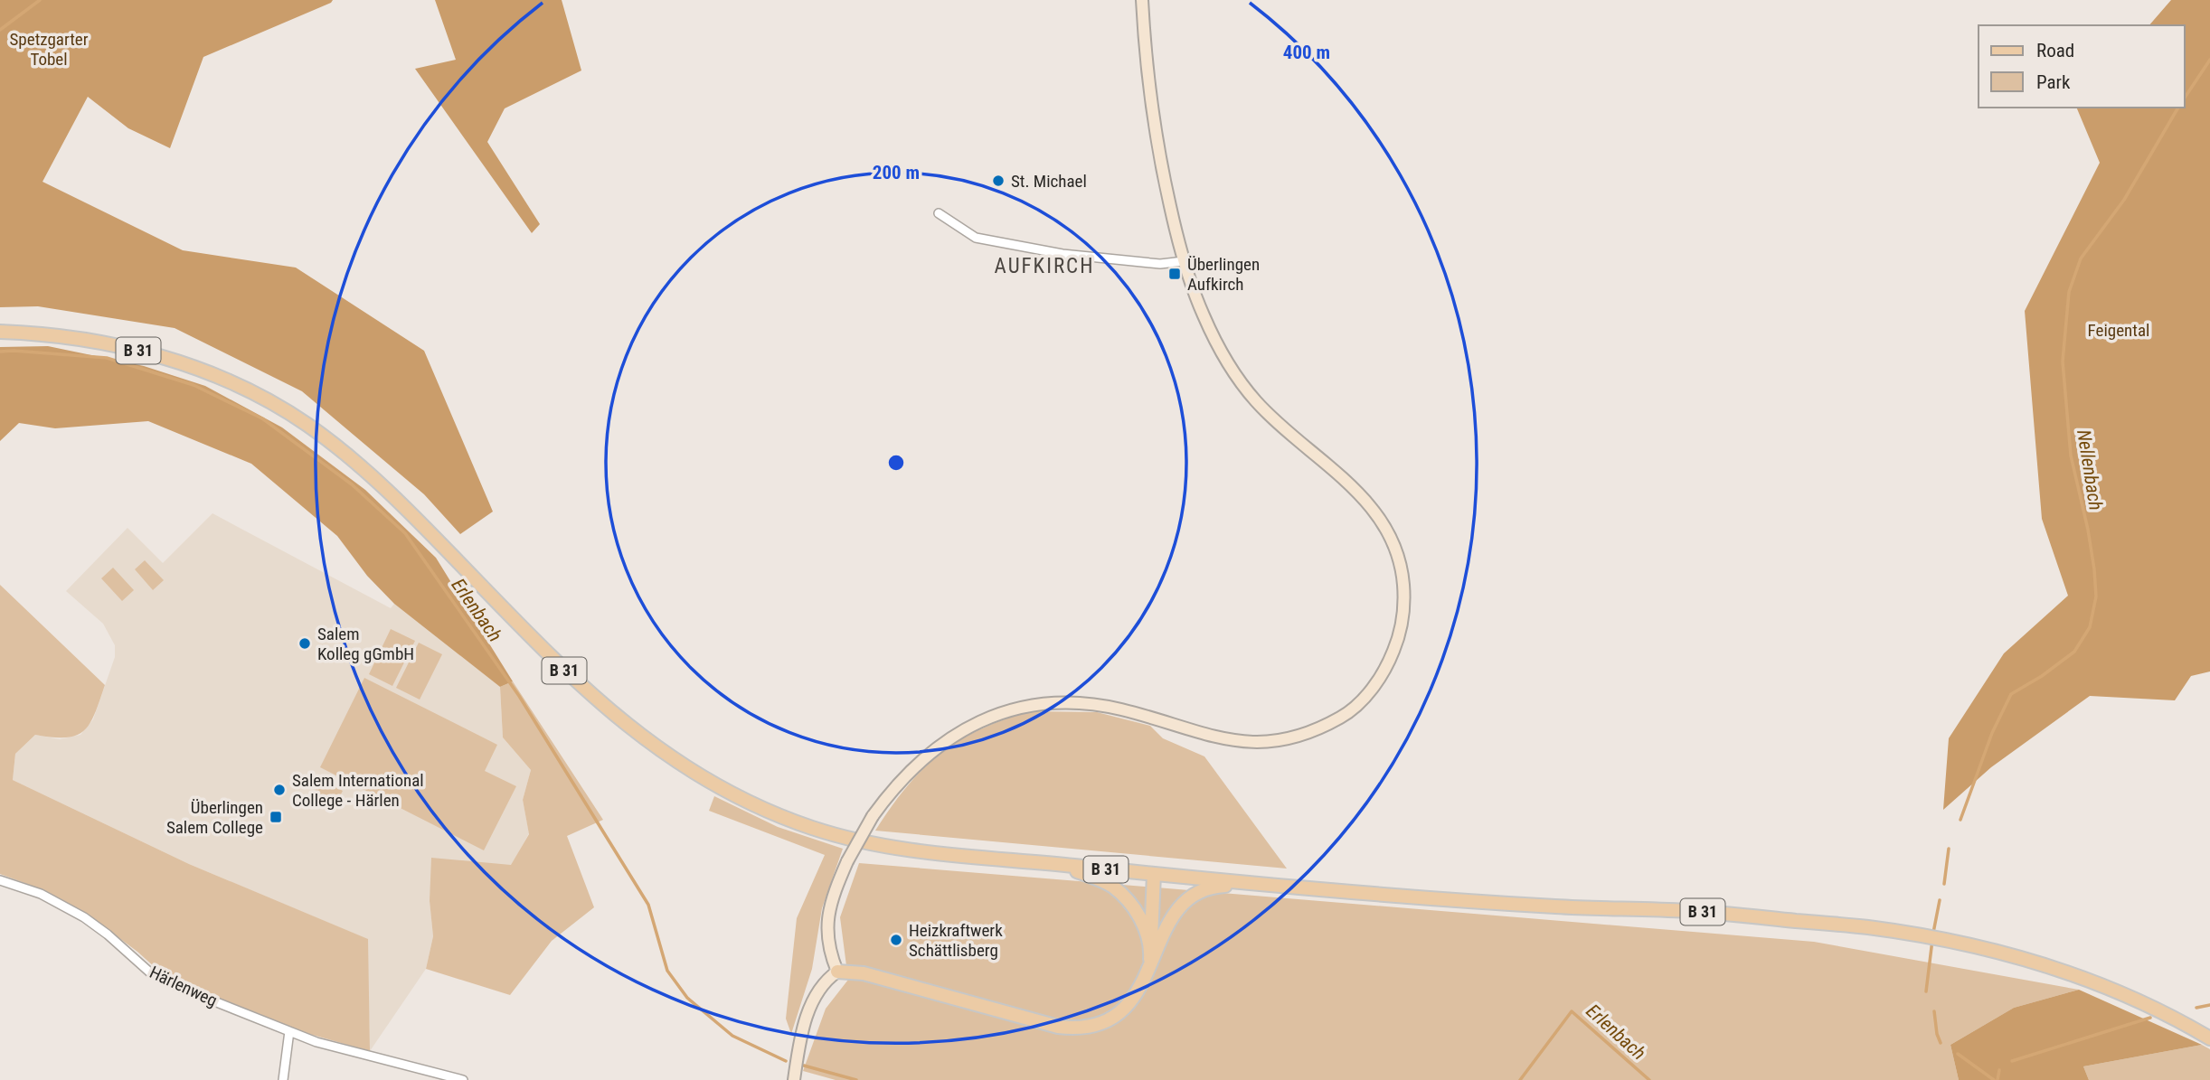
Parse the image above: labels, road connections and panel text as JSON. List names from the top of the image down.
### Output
{
  "streets": {
    "main road": ["B 31"],
    "street": ["Härlenweg"]
  },
  "districts": ["AUFKIRCH"],
  "water": ["Nellenbach", "Erlenbach"],
  "parks": ["Spetzgarter Tobel", "Feigental"],
  "places": {
    "other": [
      "St. Michael",
      "Salem Kolleg gGmbH",
      "Salem International College - Härlen",
      "Heizkraftwerk Schättlisberg"
    ],
    "transit": ["Überlingen Aufkirch", "Überlingen Salem College"]
  },
  "legend": ["Road", "Park"],
  "rings": ["400 m", "200 m"]
}
